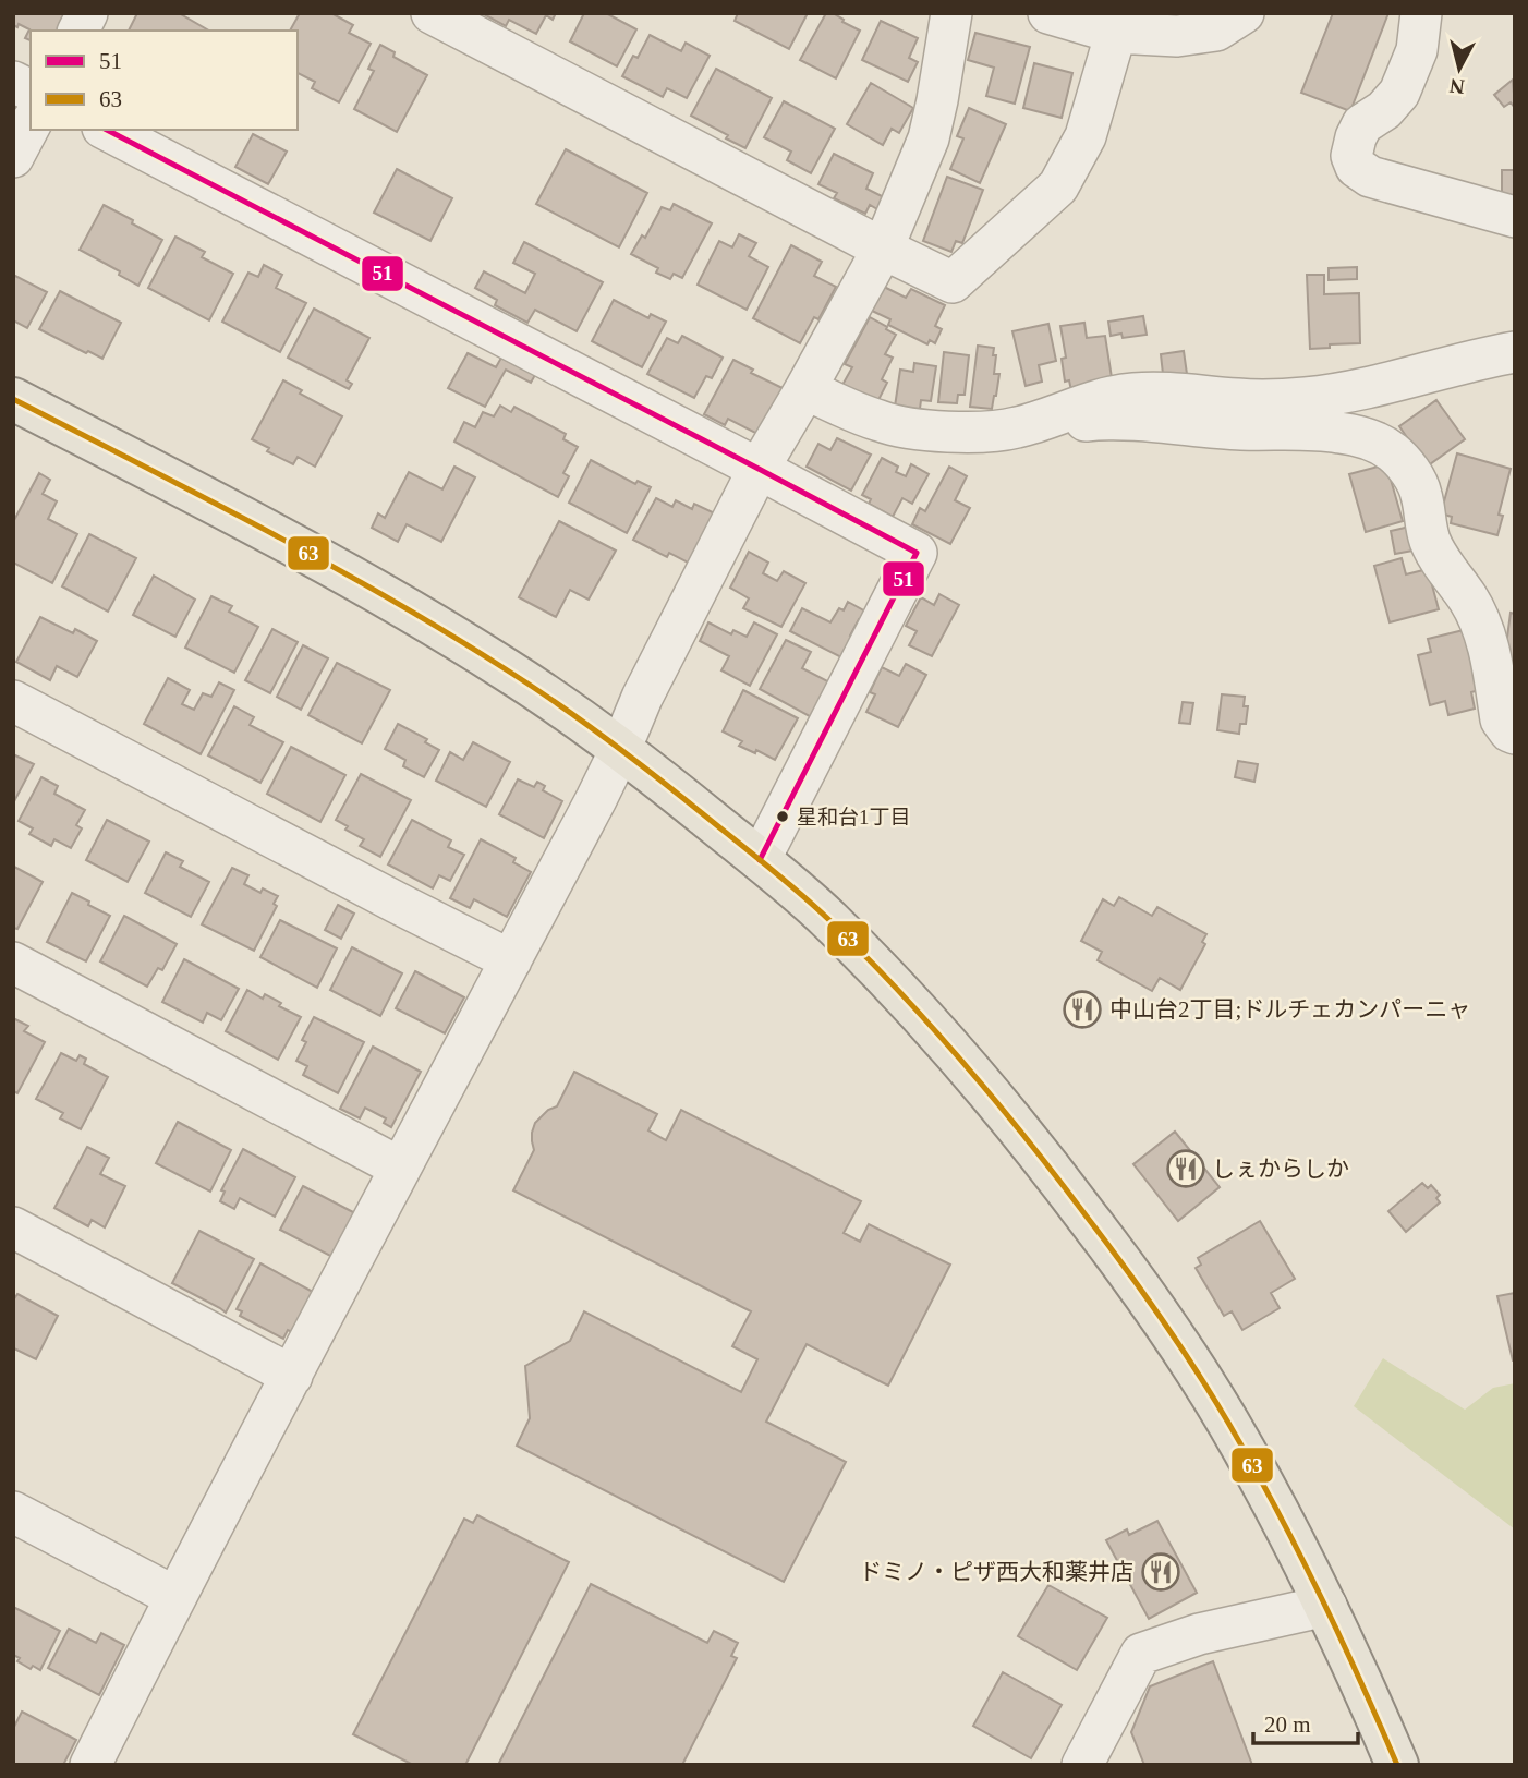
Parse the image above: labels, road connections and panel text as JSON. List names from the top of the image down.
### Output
{
  "places": {
    "other": ["星和台1丁目"],
    "restaurant": ["中山台2丁目;ドルチェカンパーニャ", "しぇからしか", "ドミノ・ピザ西大和薬井店"]
  },
  "lines": ["transit line 51", "transit line 63"],
  "legend": ["51", "63"],
  "scale_bar": "20 m",
  "north": "bottom"
}
